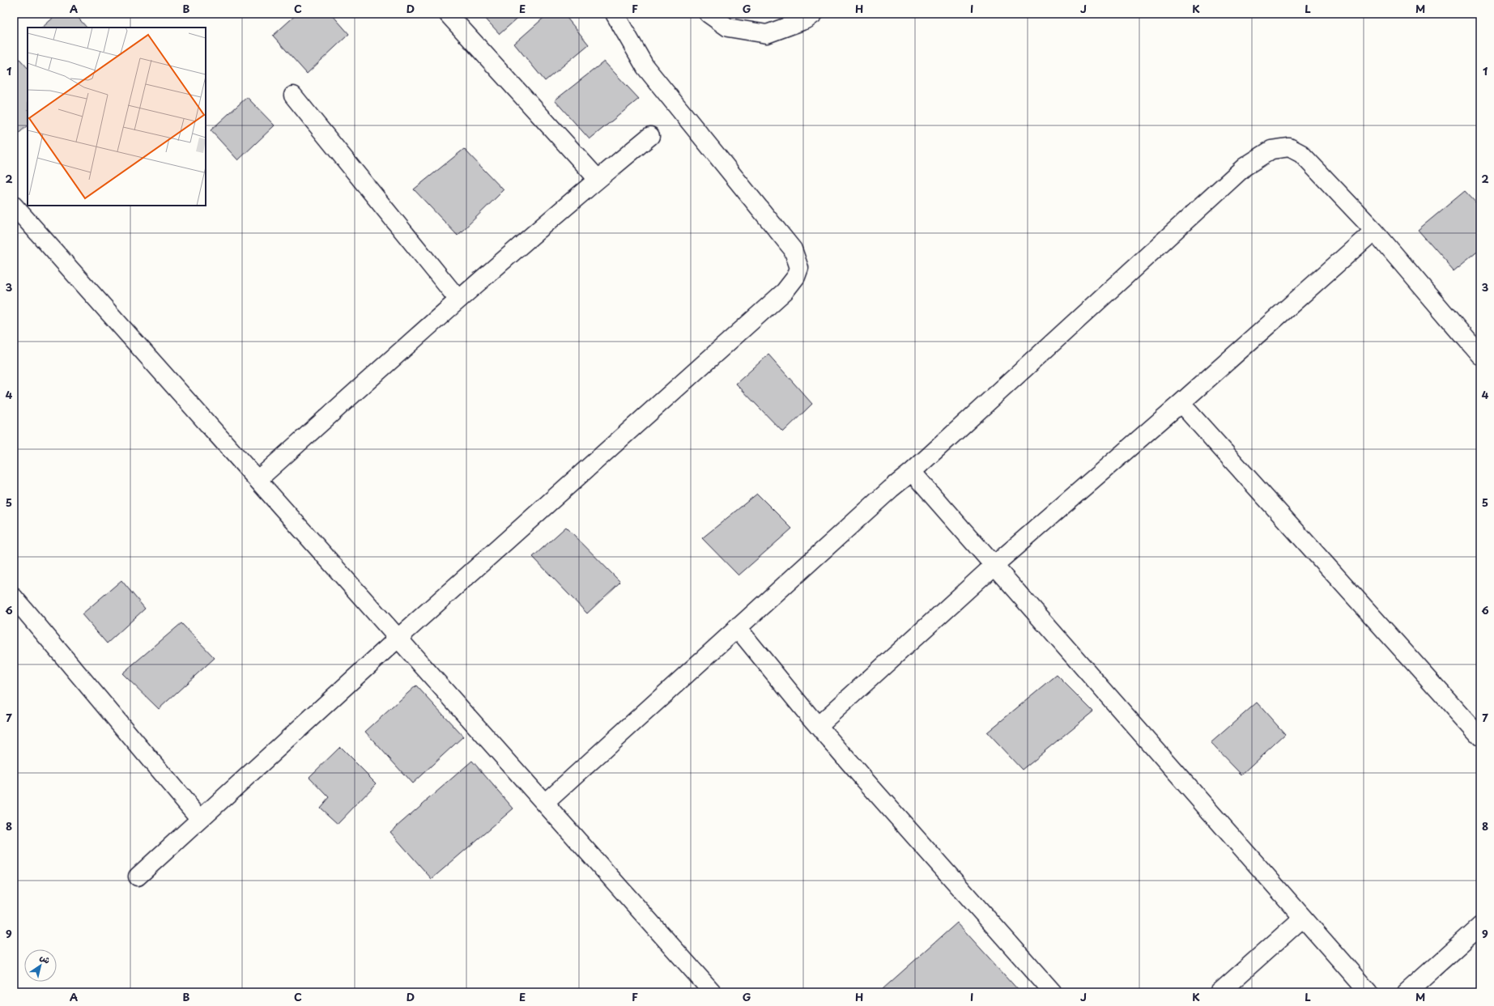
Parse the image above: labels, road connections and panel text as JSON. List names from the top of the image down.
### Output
{
  "north": "top right",
  "grid": {
    "columns": [
      "A",
      "B",
      "C",
      "D",
      "E",
      "F",
      "G",
      "H",
      "I",
      "J",
      "K",
      "L",
      "M"
    ],
    "rows": [
      "1",
      "2",
      "3",
      "4",
      "5",
      "6",
      "7",
      "8",
      "9"
    ]
  }
}
